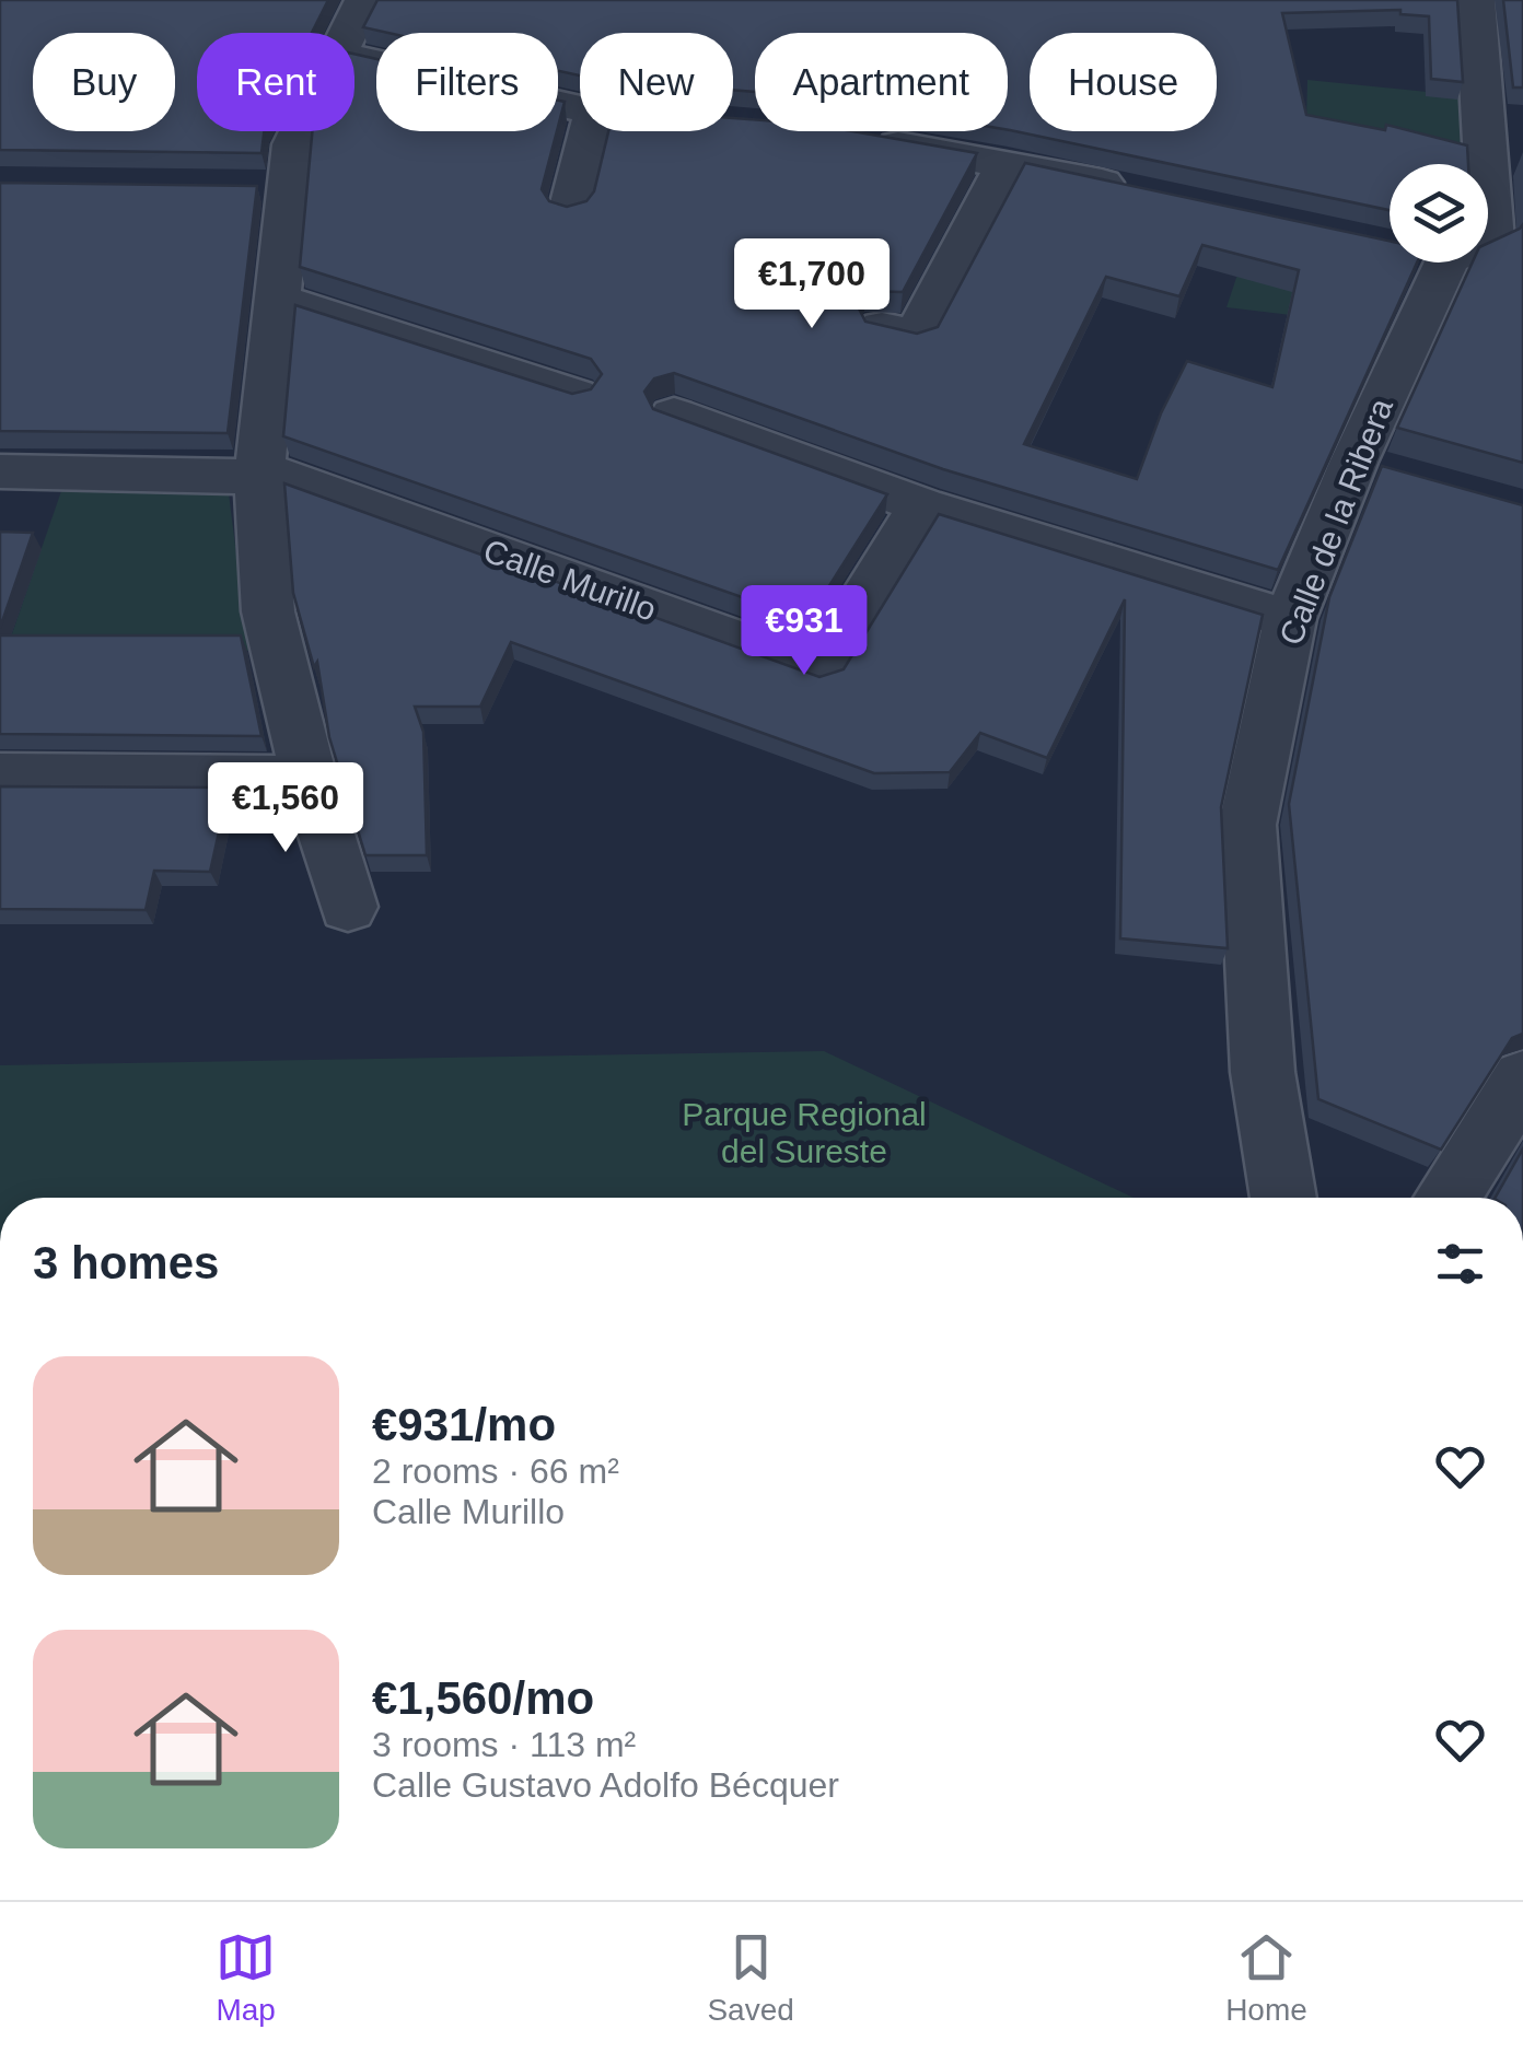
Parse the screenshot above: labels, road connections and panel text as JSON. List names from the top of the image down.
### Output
{
  "streets": {
    "street": ["Calle de la Ribera", "Calle Murillo"]
  },
  "parks": ["Parque Regional del Sureste"],
  "page": {
    "chip": [
      "Buy",
      "Rent",
      "Filters",
      "New",
      "Apartment",
      "House"
    ],
    "price": ["€1,700", "€931", "€1,560"],
    "heading": "3 homes",
    "list": [
      {
        "name": "€931/mo",
        "note": "2 rooms · 66 m² · Calle Murillo"
      },
      {
        "name": "€1,560/mo",
        "note": "3 rooms · 113 m² · Calle Gustavo Adolfo Bécquer"
      }
    ],
    "tabs": ["Map", "Saved", "Home"]
  }
}
